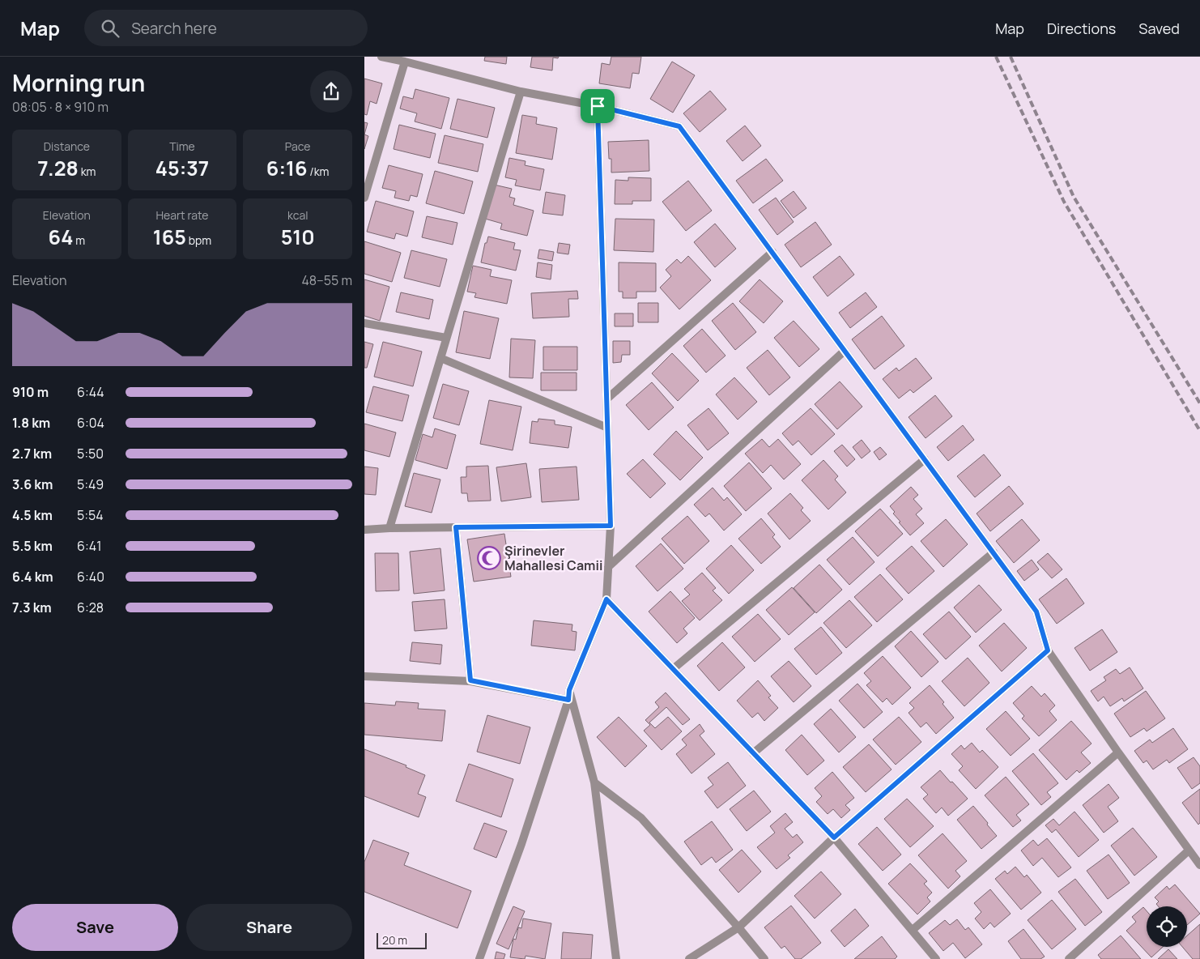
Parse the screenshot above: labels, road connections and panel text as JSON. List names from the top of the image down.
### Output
{
  "places": {
    "mosque": ["Şirinevler Mahallesi Camii"]
  },
  "scale_bar": "20 m",
  "page": {
    "header": "Map",
    "search": "Search here",
    "nav": ["Map", "Directions", "Saved"],
    "heading": ["Morning run", "08:05 · 8 × 910 m"],
    "stats": [
      ["Distance", "7.28 km"],
      ["Time", "45:37"],
      ["Pace", "6:16 /km"],
      ["Elevation", "64 m"],
      ["Heart rate", "165 bpm"],
      ["kcal", "510"]
    ],
    "chart": ["Elevation", "48–55 m"],
    "list": [
      {
        "name": "910 m",
        "note": "6:44"
      },
      {
        "name": "1.8 km",
        "note": "6:04"
      },
      {
        "name": "2.7 km",
        "note": "5:50"
      },
      {
        "name": "3.6 km",
        "note": "5:49"
      },
      {
        "name": "4.5 km",
        "note": "5:54"
      },
      {
        "name": "5.5 km",
        "note": "6:41"
      },
      {
        "name": "6.4 km",
        "note": "6:40"
      },
      {
        "name": "7.3 km",
        "note": "6:28"
      }
    ],
    "buttons": ["Save", "Share"],
    "scale": "20 m"
  }
}
